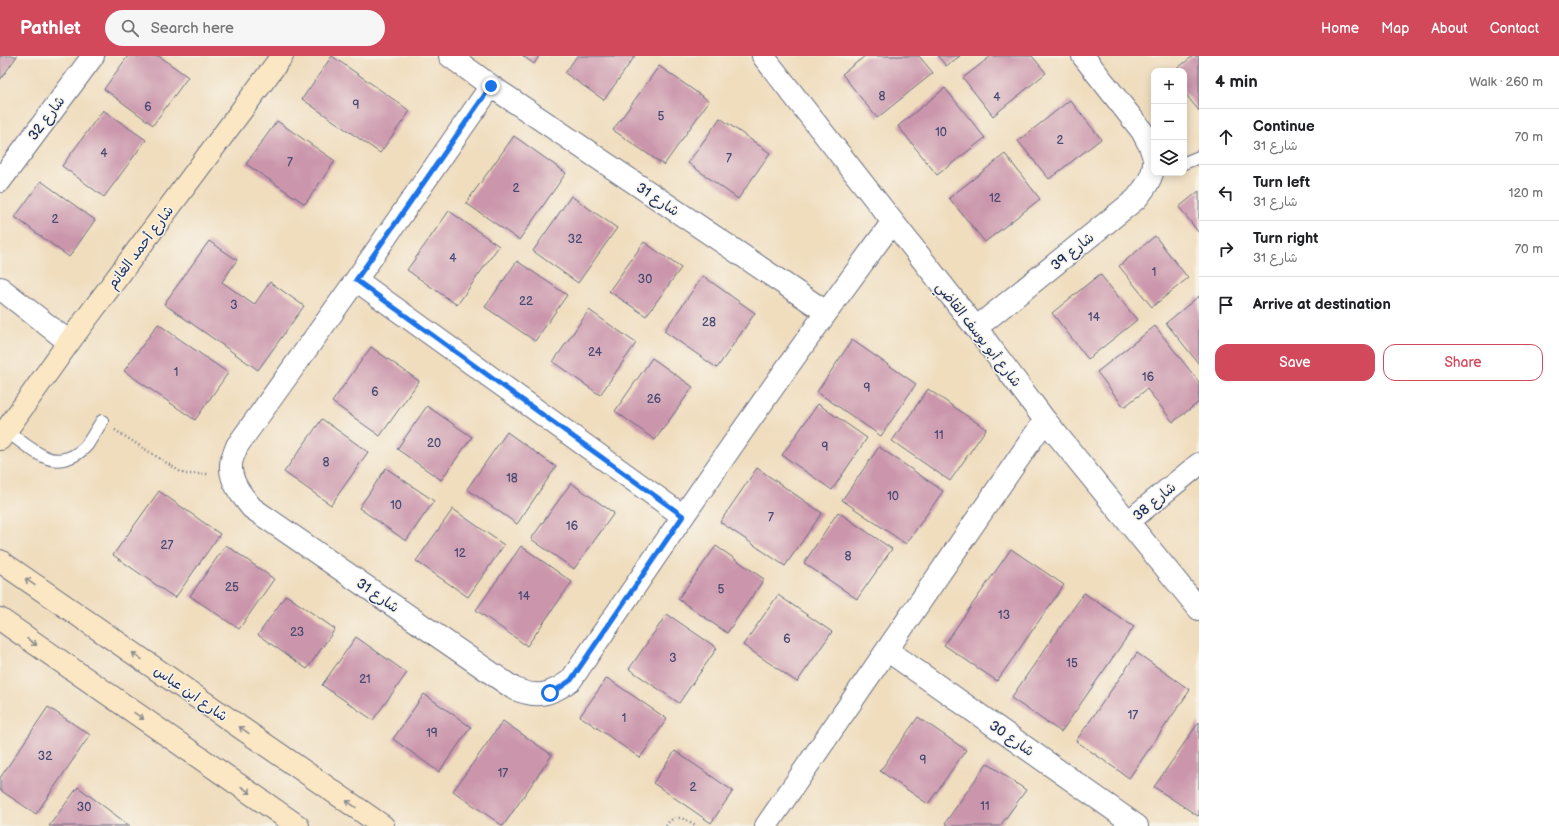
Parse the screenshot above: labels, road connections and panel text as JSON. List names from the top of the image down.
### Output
{
  "streets": {
    "street": [
      "شارع 32",
      "شارع 31",
      "شارع أحمد الغانم",
      "شارع 39",
      "شارع أبو يوسف القاضي",
      "شارع 38",
      "شارع ابن عباس",
      "شارع 30"
    ]
  },
  "crossings": [
    ["شارع 31", "شارع أبو يوسف القاضي"],
    ["شارع 39", "شارع أبو يوسف القاضي"],
    ["شارع أبو يوسف القاضي", "شارع 38"]
  ],
  "house_numbers": [
    "8",
    "4",
    "9",
    "6",
    "5",
    "10",
    "2",
    "4",
    "7",
    "7",
    "2",
    "12",
    "2",
    "32",
    "4",
    "1",
    "30",
    "22",
    "3",
    "14",
    "28",
    "24",
    "1",
    "16",
    "9",
    "6",
    "26",
    "11",
    "20",
    "9",
    "8",
    "18",
    "10",
    "10",
    "7",
    "16",
    "27",
    "12",
    "8",
    "25",
    "5",
    "14",
    "13",
    "23",
    "6",
    "3",
    "15",
    "21",
    "17",
    "1",
    "19",
    "32",
    "9",
    "17",
    "2",
    "11",
    "30"
  ],
  "page": {
    "header": "Pathlet",
    "search": "Search here",
    "nav": [
      "Home",
      "Map",
      "About",
      "Contact"
    ],
    "heading": ["4 min", "Walk · 260 m"],
    "map_buttons": ["+", "−"],
    "list": [
      ["Continue", "شارع 31", "70 m"],
      ["Turn left", "شارع 31", "120 m"],
      ["Turn right", "شارع 31", "70 m"],
      "Arrive at destination"
    ],
    "buttons": ["Save", "Share"]
  }
}
